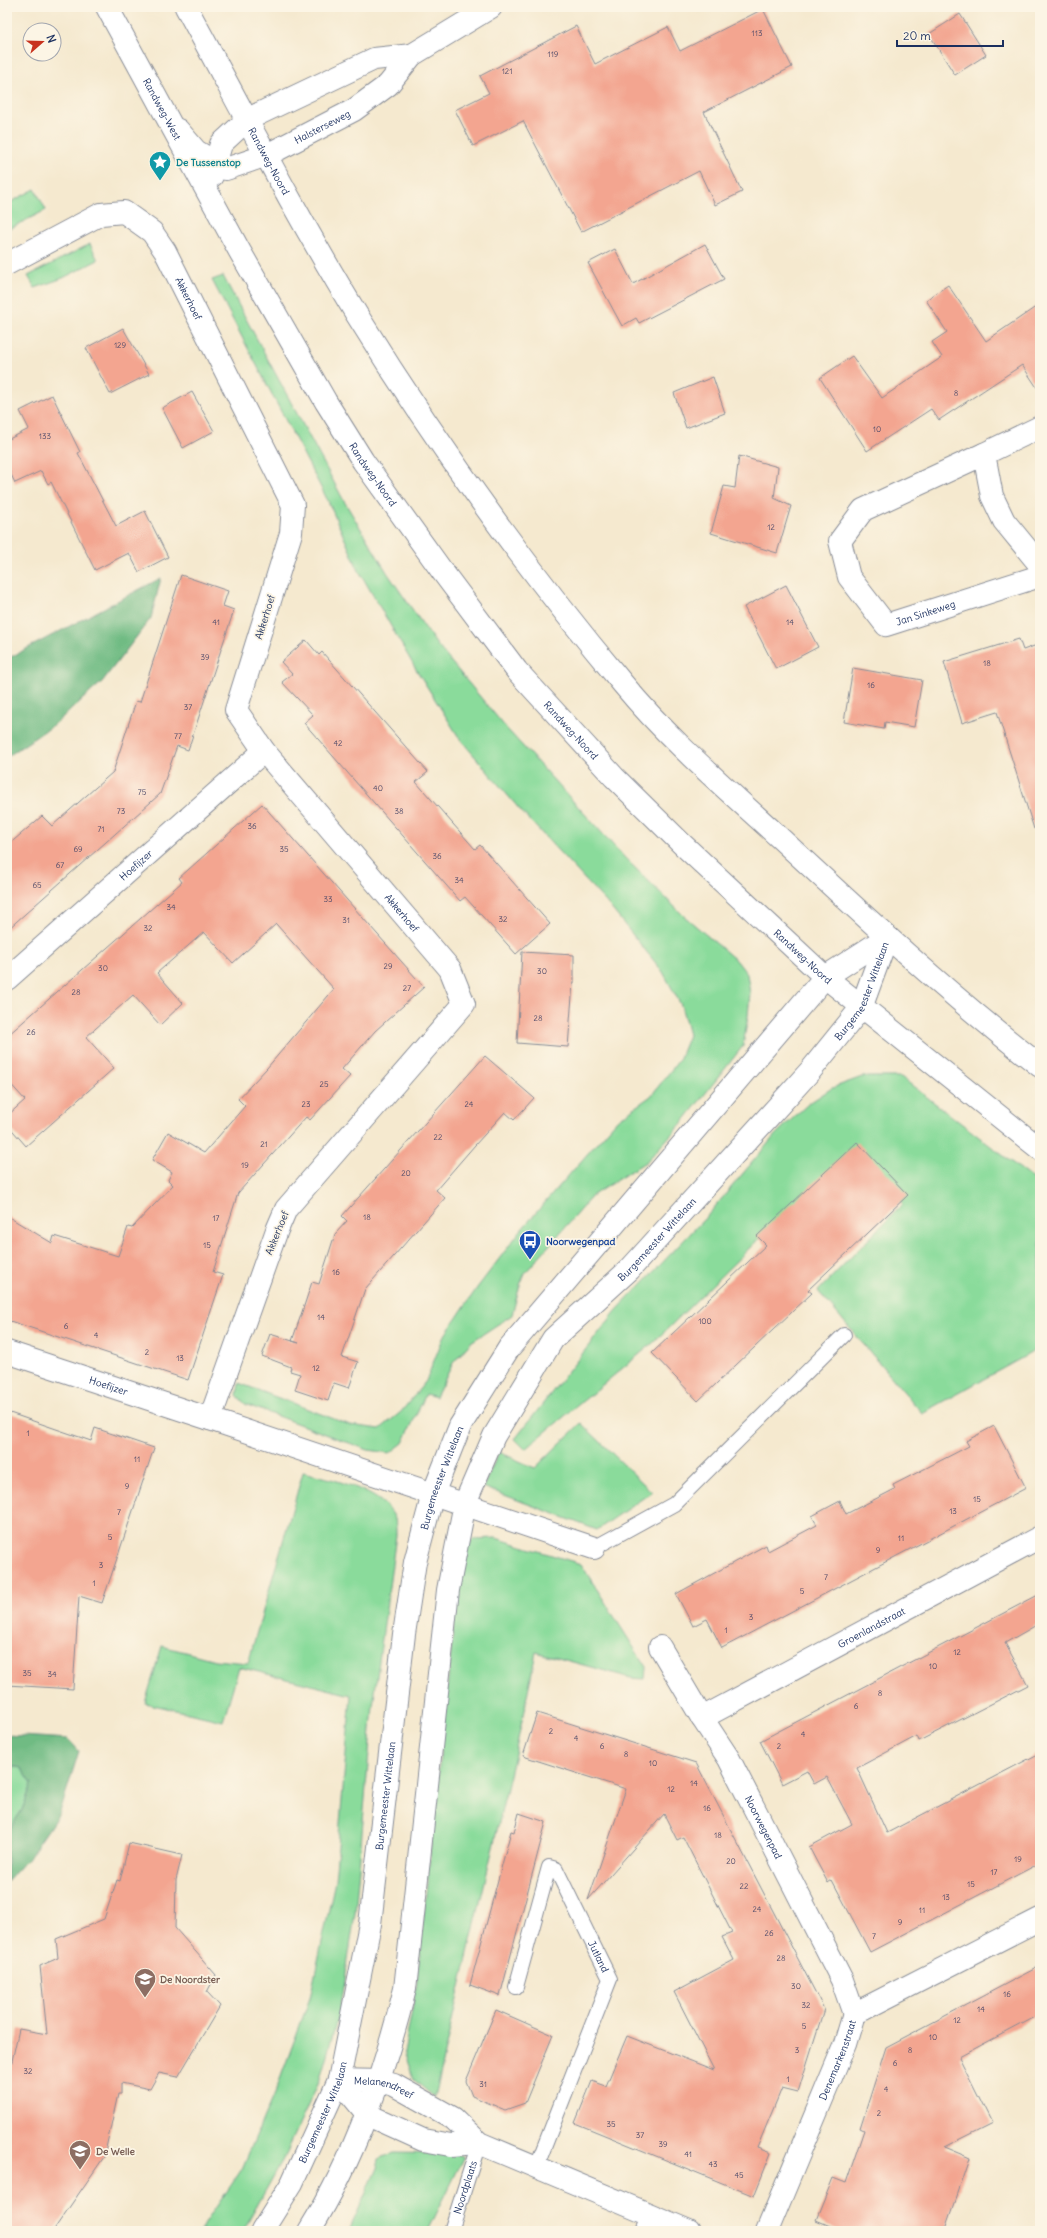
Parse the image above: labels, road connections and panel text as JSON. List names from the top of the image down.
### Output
{
  "streets": {
    "street": [
      "Randweg-West",
      "Halsterseweg",
      "Randweg-Noord",
      "Akkerhoef",
      "Jan Sinkeweg",
      "Hoefijzer",
      "Burgemeester Wittelaan",
      "Groenlandstraat",
      "Noorwegenpad",
      "Denemarkenstraat",
      "Melanendreef"
    ],
    "lane": ["Jutland", "Noordplaats"]
  },
  "crossings": [
    ["Randweg-West", "Halsterseweg"],
    ["Randweg-West", "Randweg-Noord"],
    ["Halsterseweg", "Randweg-Noord"],
    ["Randweg-Noord", "Burgemeester Wittelaan"],
    ["Akkerhoef", "Hoefijzer"],
    ["Burgemeester Wittelaan", "Melanendreef"],
    ["Groenlandstraat", "Noorwegenpad"],
    ["Noorwegenpad", "Denemarkenstraat"],
    ["Jutland", "Melanendreef"],
    ["Melanendreef", "Noordplaats"]
  ],
  "places": {
    "place": ["De Tussenstop"],
    "bus stop": ["Noorwegenpad"],
    "school or university": ["De Noordster", "De Welle"]
  },
  "house_numbers": [
    "113",
    "119",
    "121",
    "129",
    "8",
    "10",
    "133",
    "12",
    "41",
    "14",
    "39",
    "18",
    "16",
    "37",
    "77",
    "42",
    "40",
    "75",
    "73",
    "38",
    "36",
    "71",
    "69",
    "35",
    "36",
    "67",
    "34",
    "65",
    "33",
    "34",
    "32",
    "31",
    "32",
    "29",
    "30",
    "30",
    "27",
    "28",
    "28",
    "26",
    "25",
    "23",
    "24",
    "22",
    "21",
    "19",
    "20",
    "18",
    "17",
    "15",
    "16",
    "14",
    "100",
    "6",
    "4",
    "2",
    "13",
    "12",
    "1",
    "11",
    "9",
    "15",
    "13",
    "7",
    "5",
    "11",
    "9",
    "3",
    "7",
    "1",
    "5",
    "3",
    "1",
    "12",
    "10",
    "35",
    "34",
    "8",
    "6",
    "2",
    "4",
    "4",
    "6",
    "2",
    "8",
    "10",
    "14",
    "12",
    "16",
    "18",
    "19",
    "20",
    "17",
    "15",
    "22",
    "13",
    "24",
    "11",
    "9",
    "26",
    "7",
    "28",
    "30",
    "16",
    "32",
    "14",
    "12",
    "5",
    "10",
    "3",
    "8",
    "6",
    "32",
    "1",
    "31",
    "4",
    "2",
    "35",
    "37",
    "39",
    "41",
    "43",
    "45"
  ],
  "scale_bar": "20 m",
  "north": "right"
}
